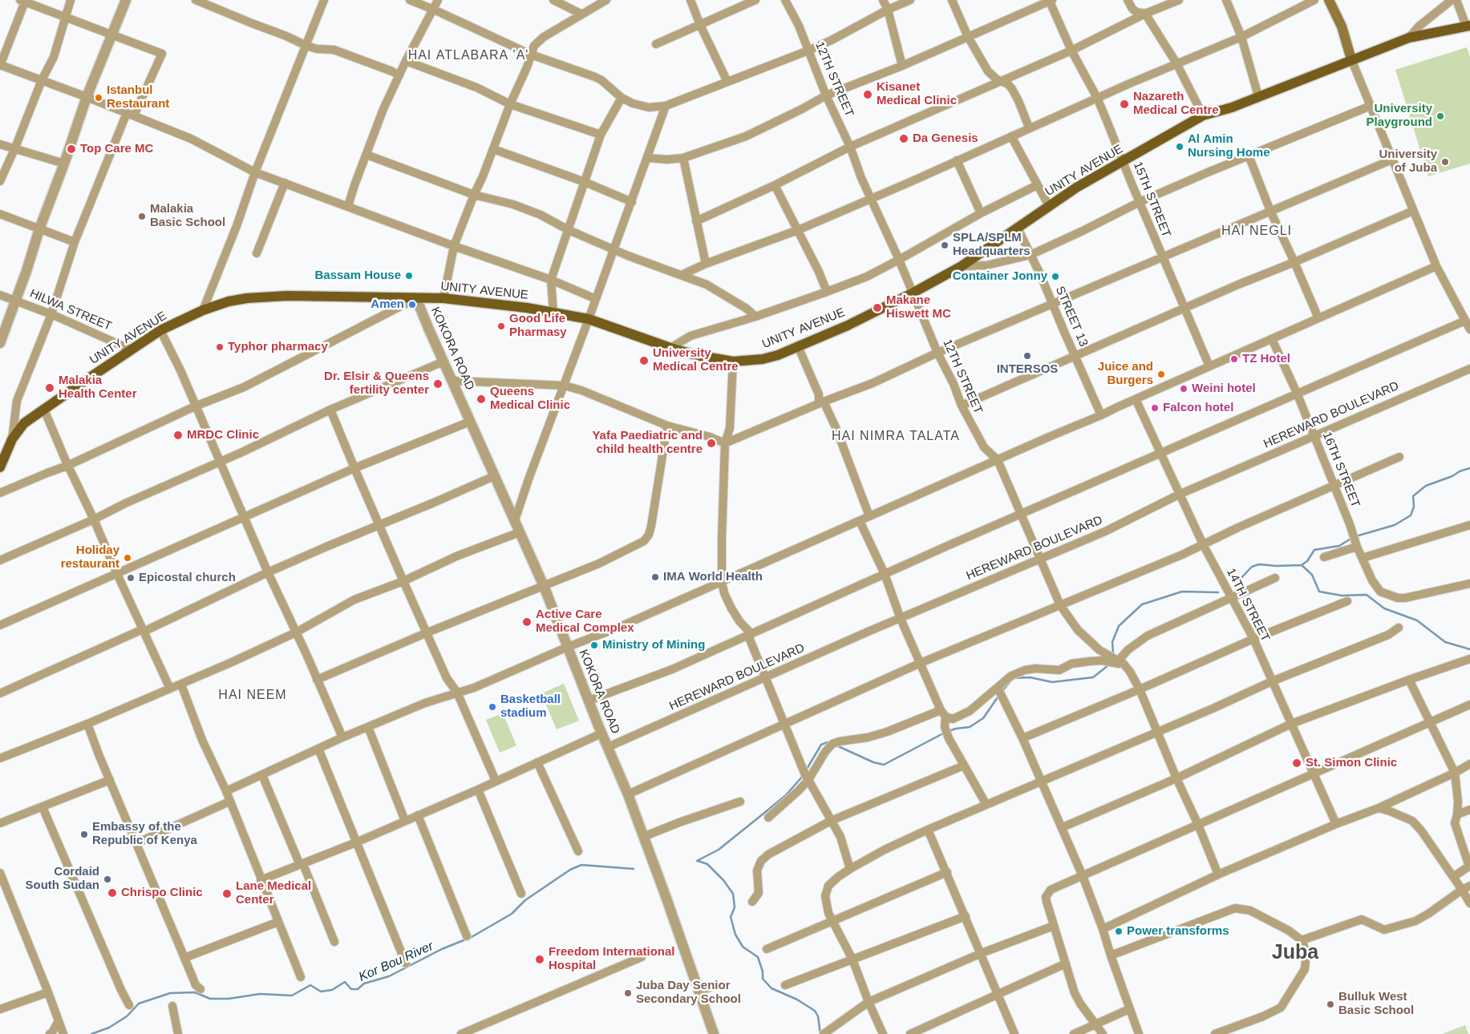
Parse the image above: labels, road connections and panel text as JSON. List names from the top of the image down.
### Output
{
  "streets": {
    "main road": ["UNITY AVENUE"],
    "street": [
      "12TH STREET",
      "15TH STREET",
      "HILWA STREET",
      "STREET 13",
      "KOKORA ROAD",
      "HEREWARD BOULEVARD",
      "16TH STREET",
      "14TH STREET"
    ]
  },
  "crossings": [
    ["12TH STREET", "UNITY AVENUE"],
    ["12TH STREET", "HEREWARD BOULEVARD"],
    ["UNITY AVENUE", "15TH STREET"],
    ["UNITY AVENUE", "HILWA STREET"],
    ["UNITY AVENUE", "STREET 13"],
    ["UNITY AVENUE", "KOKORA ROAD"],
    ["KOKORA ROAD", "HEREWARD BOULEVARD"],
    ["HEREWARD BOULEVARD", "16TH STREET"],
    ["HEREWARD BOULEVARD", "14TH STREET"]
  ],
  "districts": [
    "HAI ATLABARA 'A'",
    "HAI NEGLI",
    "HAI NIMRA TALATA",
    "HAI NEEM",
    "Juba"
  ],
  "water": ["Kor Bou River"],
  "places": [
    "Kisanet Medical Clinic",
    "Istanbul Restaurant",
    "Nazareth Medical Centre",
    "University Playground",
    "Da Genesis",
    "Al Amin Nursing Home",
    "Top Care MC",
    "University of Juba",
    "Malakia Basic School",
    "SPLA/SPLM Headquarters",
    "Bassam House",
    "Container Jonny",
    "Amen",
    "Makane Hiswett MC",
    "Good Life Pharmasy",
    "Typhor pharmacy",
    "INTERSOS",
    "TZ Hotel",
    "University Medical Centre",
    "Juice and Burgers",
    "Dr. Elsir & Queens fertility center",
    "Malakia Health Center",
    "Weini hotel",
    "Queens Medical Clinic",
    "Falcon hotel",
    "MRDC Clinic",
    "Yafa Paediatric and child health centre",
    "Holiday restaurant",
    "IMA World Health",
    "Epicostal church",
    "Active Care Medical Complex",
    "Ministry of Mining",
    "Basketball stadium",
    "St. Simon Clinic",
    "Embassy of the Republic of Kenya",
    "Cordaid South Sudan",
    "Chrispo Clinic",
    "Lane Medical Center",
    "Power transforms",
    "Freedom International Hospital",
    "Juba Day Senior Secondary School",
    "Bulluk West Basic School"
  ]
}
